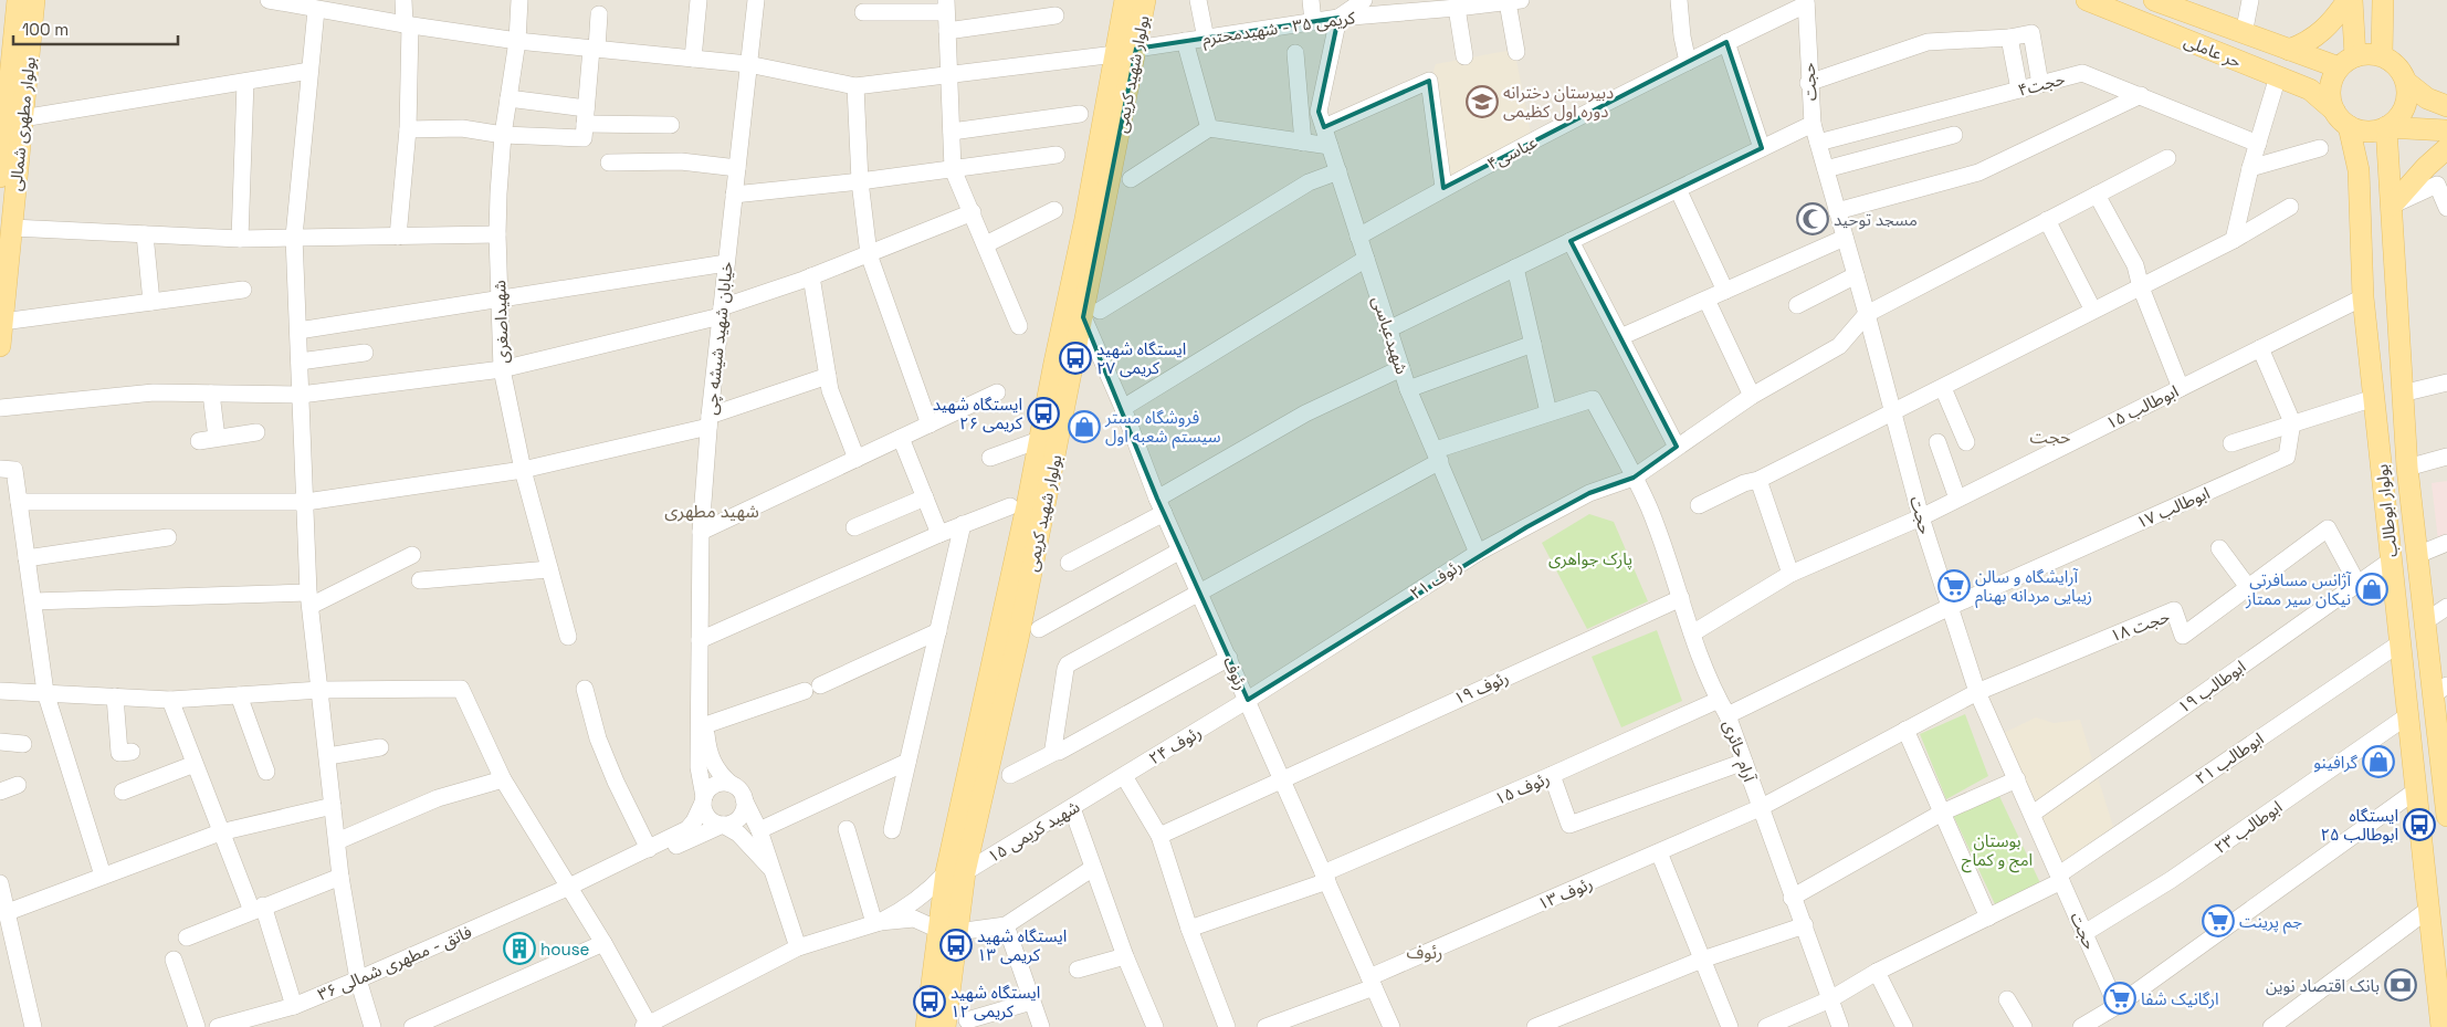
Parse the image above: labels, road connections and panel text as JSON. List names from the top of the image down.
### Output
{
  "streets": {
    "main road": [
      "حر عاملی",
      "بولوار شهید کریمی",
      "بولوار مطهری شمالی",
      "بولوار ابوطالب"
    ],
    "street": [
      "کریمی ۳۵ - شهیدمحترم",
      "حجت",
      "حجت۴",
      "عباسی۴",
      "شهیداصغری",
      "شهیدعباسی",
      "خیابان شهید شیشه چی",
      "ابوطالب ۱۵",
      "ابوطالب ۱۷",
      "رئوف ۲۱",
      "حجت ۱۸",
      "رئوف",
      "ابوطالب ۱۹",
      "رئوف ۱۹",
      "رئوف ۲۴",
      "آرام حائری",
      "ابوطالب ۲۱",
      "رئوف ۱۵",
      "ابوطالب ۲۳",
      "شهید کریمی ۱۵",
      "رئوف ۱۳",
      "فاتق - مطهری شمالی ۳۶"
    ]
  },
  "crossings": [
    ["کریمی ۳۵ - شهیدمحترم", "بولوار شهید کریمی"],
    ["حر عاملی", "بولوار ابوطالب"],
    ["بولوار شهید کریمی", "رئوف"],
    ["بولوار شهید کریمی", "شهید کریمی ۱۵"],
    ["حجت", "حجت۴"],
    ["حجت", "عباسی۴"],
    ["حجت", "ابوطالب ۱۵"],
    ["حجت", "ابوطالب ۱۷"],
    ["حجت", "رئوف ۲۱"],
    ["حجت", "حجت ۱۸"],
    ["حجت", "ابوطالب ۱۹"],
    ["حجت", "ابوطالب ۲۱"],
    ["حجت", "ابوطالب ۲۳"],
    ["حجت", "رئوف ۱۳"],
    ["عباسی۴", "شهیدعباسی"],
    ["شهیدعباسی", "رئوف ۲۱"],
    ["ابوطالب ۱۵", "بولوار ابوطالب"],
    ["ابوطالب ۱۵", "آرام حائری"],
    ["بولوار ابوطالب", "ابوطالب ۱۹"],
    ["بولوار ابوطالب", "ابوطالب ۲۱"],
    ["بولوار ابوطالب", "ابوطالب ۲۳"],
    ["رئوف ۲۱", "رئوف"],
    ["رئوف ۲۱", "رئوف ۲۴"],
    ["رئوف ۲۱", "آرام حائری"],
    ["حجت ۱۸", "ابوطالب ۱۹"],
    ["حجت ۱۸", "رئوف ۱۳"],
    ["رئوف", "رئوف ۱۹"],
    ["رئوف", "رئوف ۲۴"],
    ["رئوف", "رئوف ۱۵"],
    ["رئوف", "رئوف ۱۳"],
    ["رئوف ۱۹", "آرام حائری"],
    ["رئوف ۲۴", "شهید کریمی ۱۵"],
    ["آرام حائری", "ابوطالب ۲۱"],
    ["آرام حائری", "رئوف ۱۵"],
    ["آرام حائری", "رئوف ۱۳"]
  ],
  "districts": ["حجت", "شهید مطهری", "رئوف"],
  "parks": ["پارک جواهری", "بوستان امج و کماج"],
  "places": {
    "school or university": ["دبیرستان دخترانه دوره اول کظیمی"],
    "mosque": ["مسجد توحید"],
    "bus stop": [
      "ایستگاه شهید کریمی ۲۷",
      "ایستگاه شهید کریمی ۲۶",
      "ایستگاه ابوطالب ۲۵",
      "ایستگاه شهید کریمی ۱۳",
      "ایستگاه شهید کریمی ۱۲"
    ],
    "shop": ["فروشگاه مستر سیستم شعبه اول", "آژانس مسافرتی نیکان سیر ممتاز", "گرافینو"],
    "supermarket": ["آرایشگاه و سالن زیبایی مردانه بهنام", "جم پرینت", "ارگانیک شفا"],
    "building": ["house"],
    "bank": ["بانک اقتصاد نوین"]
  },
  "scale_bar": "100 m"
}
